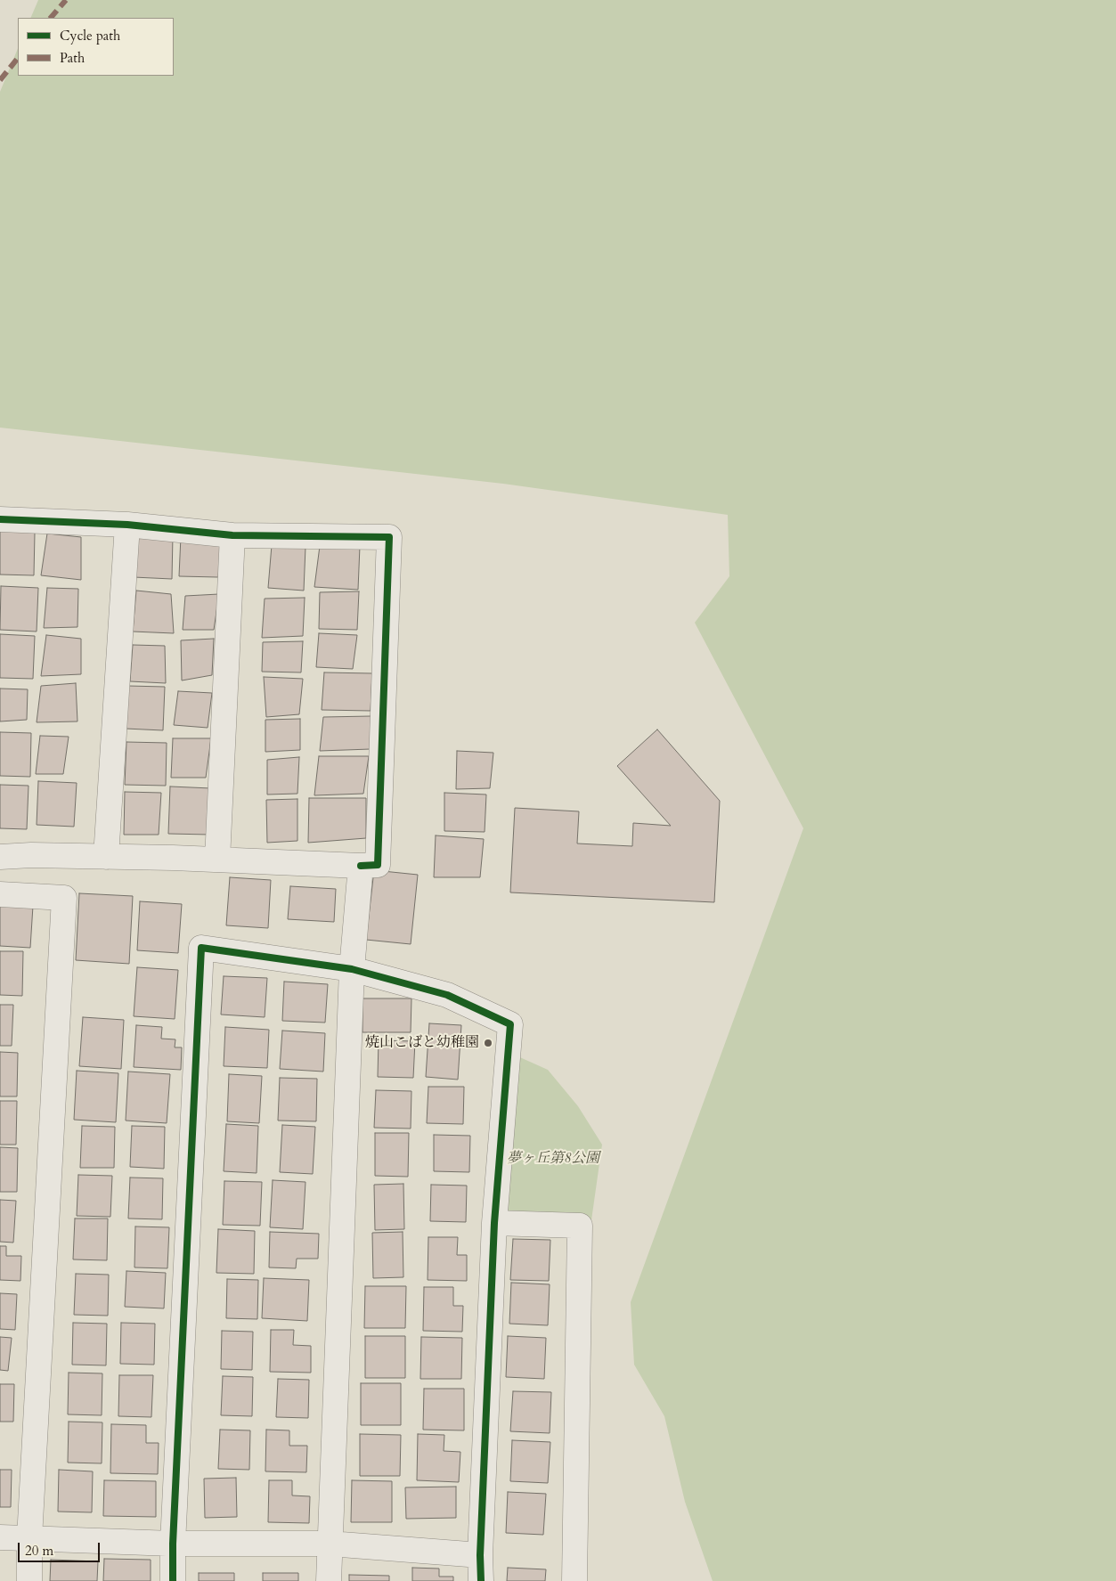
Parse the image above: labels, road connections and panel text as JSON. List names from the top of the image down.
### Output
{
  "parks": ["夢ヶ丘第8公園"],
  "places": ["焼山こばと幼稚園"],
  "legend": ["Cycle path", "Path"],
  "scale_bar": "20 m"
}
